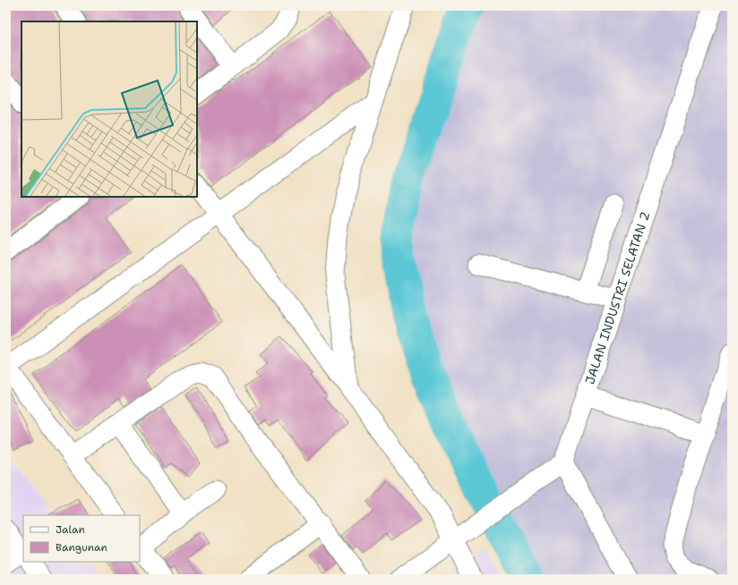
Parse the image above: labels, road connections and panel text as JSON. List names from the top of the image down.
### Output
{
  "streets": {
    "street": ["JALAN INDUSTRI SELATAN 2"]
  },
  "legend": ["Jalan", "Bangunan"]
}
